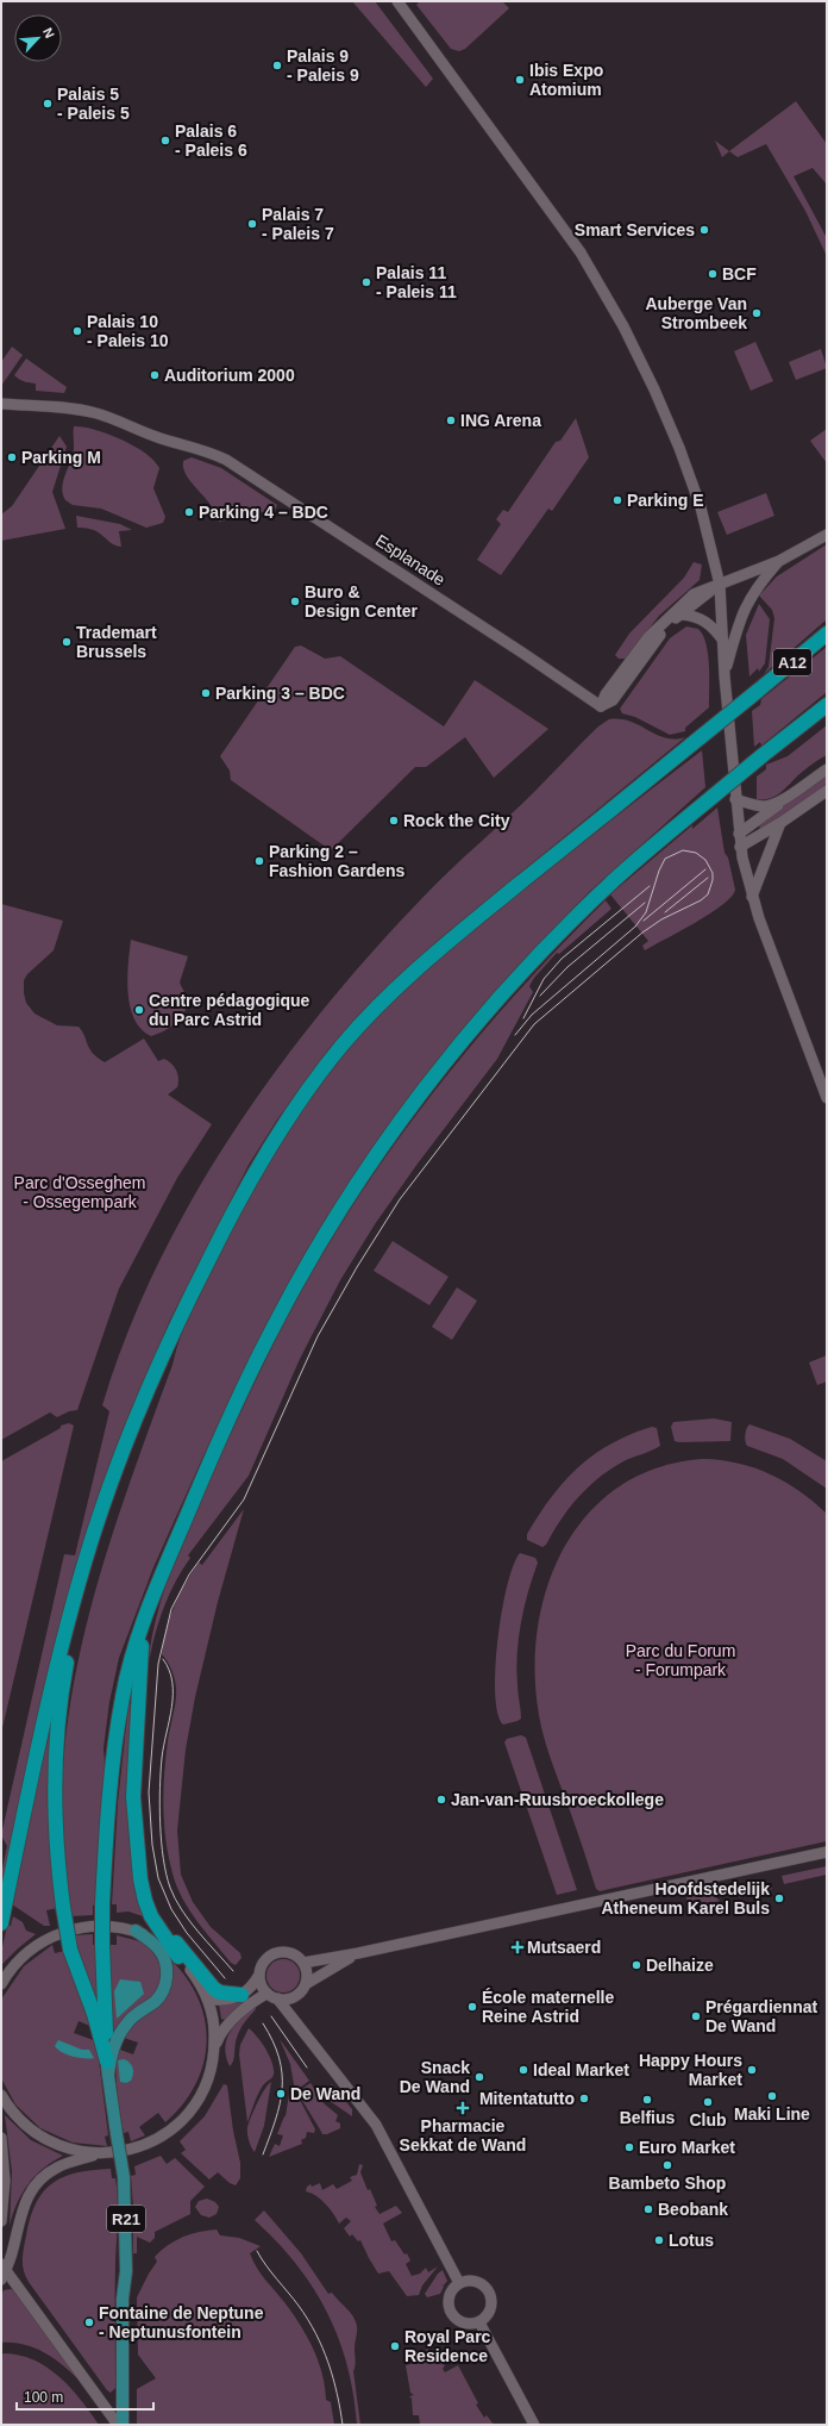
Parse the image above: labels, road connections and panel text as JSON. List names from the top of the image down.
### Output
{
  "streets": {
    "highway": ["A12"],
    "main road": ["Esplanade", "R21"]
  },
  "parks": ["Parc d'Osseghem - Ossegempark", "Parc du Forum - Forumpark"],
  "places": {
    "other": [
      "Palais 9 - Paleis 9",
      "Ibis Expo Atomium",
      "Palais 5 - Paleis 5",
      "Palais 6 - Paleis 6",
      "Palais 7 - Paleis 7",
      "Smart Services",
      "BCF",
      "Palais 11 - Paleis 11",
      "Auberge Van Strombeek",
      "Palais 10 - Paleis 10",
      "Auditorium 2000",
      "ING Arena",
      "Parking M",
      "Parking E",
      "Parking 4 – BDC",
      "Buro & Design Center",
      "Trademart Brussels",
      "Parking 3 – BDC",
      "Rock the City",
      "Parking 2 – Fashion Gardens",
      "Centre pédagogique du Parc Astrid",
      "Jan-van-Ruusbroeckollege",
      "Hoofdstedelijk Atheneum Karel Buls",
      "Delhaize",
      "École maternelle Reine Astrid",
      "Prégardiennat De Wand",
      "Ideal Market",
      "Happy Hours Market",
      "Snack De Wand",
      "De Wand",
      "Maki Line",
      "Mitentatutto",
      "Belfius",
      "Club",
      "Euro Market",
      "Bambeto Shop",
      "Beobank",
      "Lotus",
      "Fontaine de Neptune - Neptunusfontein",
      "Royal Parc Residence"
    ],
    "health": ["Mutsaerd", "Pharmacie Sekkat de Wand"]
  },
  "scale_bar": "100 m",
  "north": "top right"
}
